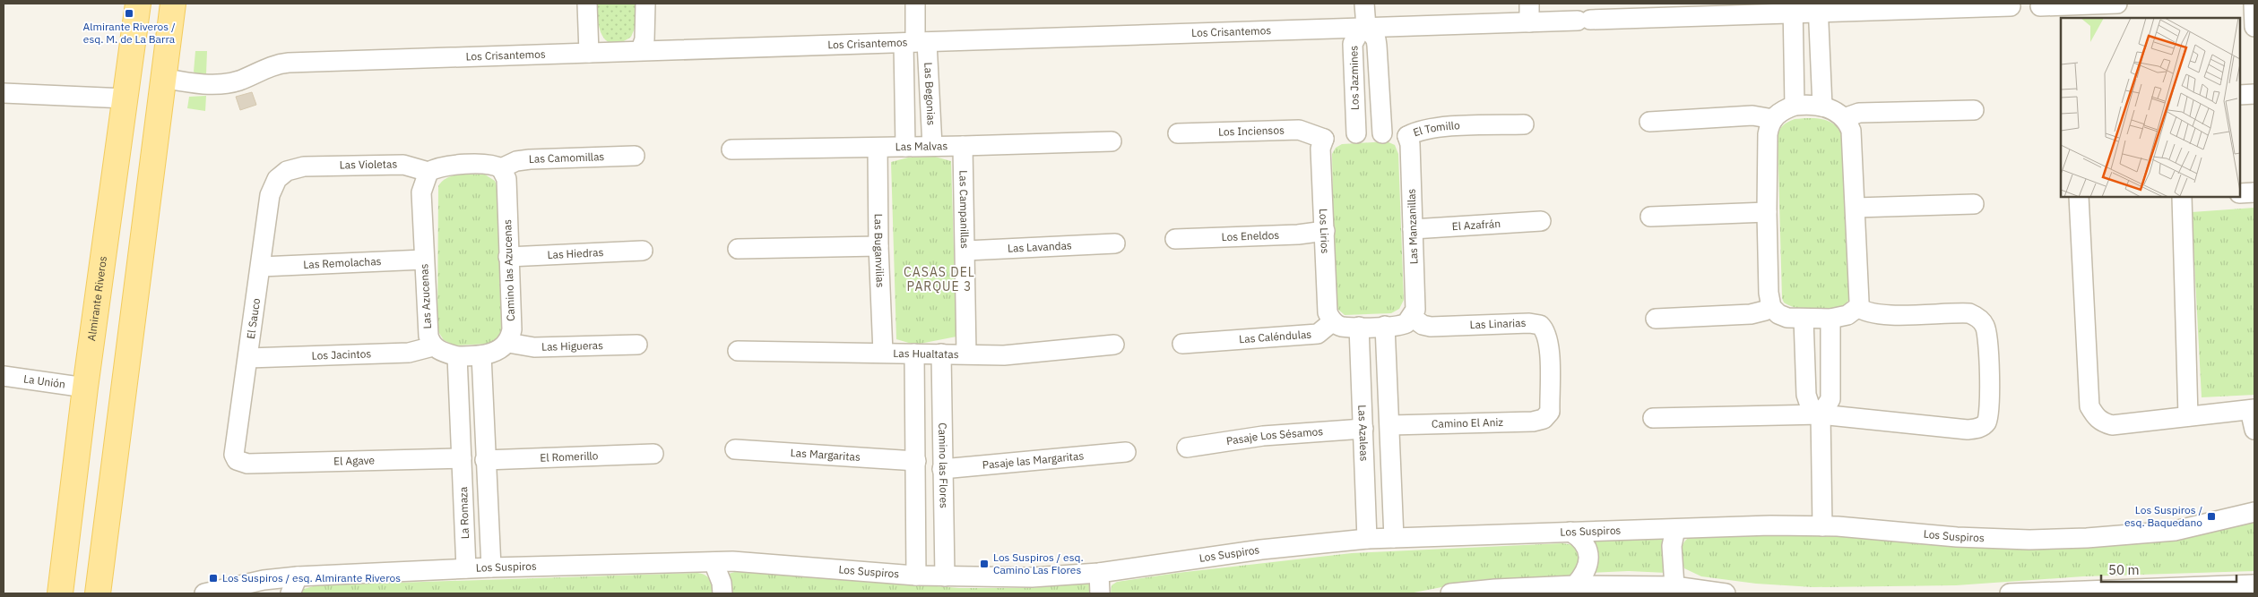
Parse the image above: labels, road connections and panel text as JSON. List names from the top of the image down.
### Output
{
  "streets": {
    "main road": ["Almirante Riveros"],
    "street": [
      "Los Crisantemos",
      "Los Jazmines",
      "Las Begonias",
      "El Tomillo",
      "Los Inciensos",
      "Las Malvas",
      "Las Camomillas",
      "Las Violetas",
      "Las Campanillas",
      "El Azafrán",
      "Las Manzanillas",
      "Los Lirios",
      "Los Eneldos",
      "Las Lavandas",
      "Las Buganvilias",
      "Las Hiedras",
      "Las Remolachas",
      "Camino las Azucenas",
      "Las Azucenas",
      "El Sauco",
      "Las Linarias",
      "Las Caléndulas",
      "Las Higueras",
      "Las Hualtatas",
      "Los Jacintos",
      "La Unión",
      "Camino El Aniz",
      "Las Azaleas",
      "Pasaje Los Sésamos",
      "Las Margaritas",
      "El Romerillo",
      "Pasaje las Margaritas",
      "El Agave",
      "Camino las Flores",
      "La Romaza",
      "Los Suspiros"
    ]
  },
  "crossings": [
    ["Los Crisantemos", "Los Jazmines"],
    ["Los Crisantemos", "Las Begonias"],
    ["Los Jazmines", "El Tomillo"],
    ["Las Begonias", "Las Malvas"],
    ["El Tomillo", "Los Inciensos"],
    ["El Tomillo", "Las Manzanillas"],
    ["El Tomillo", "Los Lirios"],
    ["Los Inciensos", "Los Lirios"],
    ["Las Malvas", "Las Campanillas"],
    ["Las Malvas", "Las Buganvilias"],
    ["Las Camomillas", "Camino las Azucenas"],
    ["Las Violetas", "Las Azucenas"],
    ["Las Violetas", "El Sauco"],
    ["Las Campanillas", "Las Lavandas"],
    ["Las Campanillas", "Las Hualtatas"],
    ["El Azafrán", "Las Manzanillas"],
    ["Las Manzanillas", "Las Linarias"],
    ["Los Lirios", "Los Eneldos"],
    ["Los Lirios", "Las Caléndulas"],
    ["Las Buganvilias", "Las Hualtatas"],
    ["Las Hiedras", "Camino las Azucenas"],
    ["Las Remolachas", "Las Azucenas"],
    ["Las Remolachas", "El Sauco"],
    ["Camino las Azucenas", "Las Higueras"],
    ["Las Azucenas", "Los Jacintos"],
    ["Almirante Riveros", "La Unión"],
    ["El Sauco", "Los Jacintos"],
    ["El Sauco", "El Agave"],
    ["Las Linarias", "Camino El Aniz"],
    ["Las Hualtatas", "Camino las Flores"],
    ["Las Azaleas", "Pasaje Los Sésamos"],
    ["Las Azaleas", "Los Suspiros"],
    ["Pasaje las Margaritas", "Camino las Flores"],
    ["El Agave", "La Romaza"],
    ["Camino las Flores", "Los Suspiros"],
    ["La Romaza", "Los Suspiros"]
  ],
  "districts": ["CASAS DEL PARQUE 3"],
  "places": {
    "transit": [
      "Almirante Riveros / esq. M. de La Barra",
      "Los Suspiros / esq. Baquedano",
      "Los Suspiros / esq. Camino Las Flores",
      "Los Suspiros / esq. Almirante Riveros"
    ]
  },
  "scale_bar": "50 m"
}
